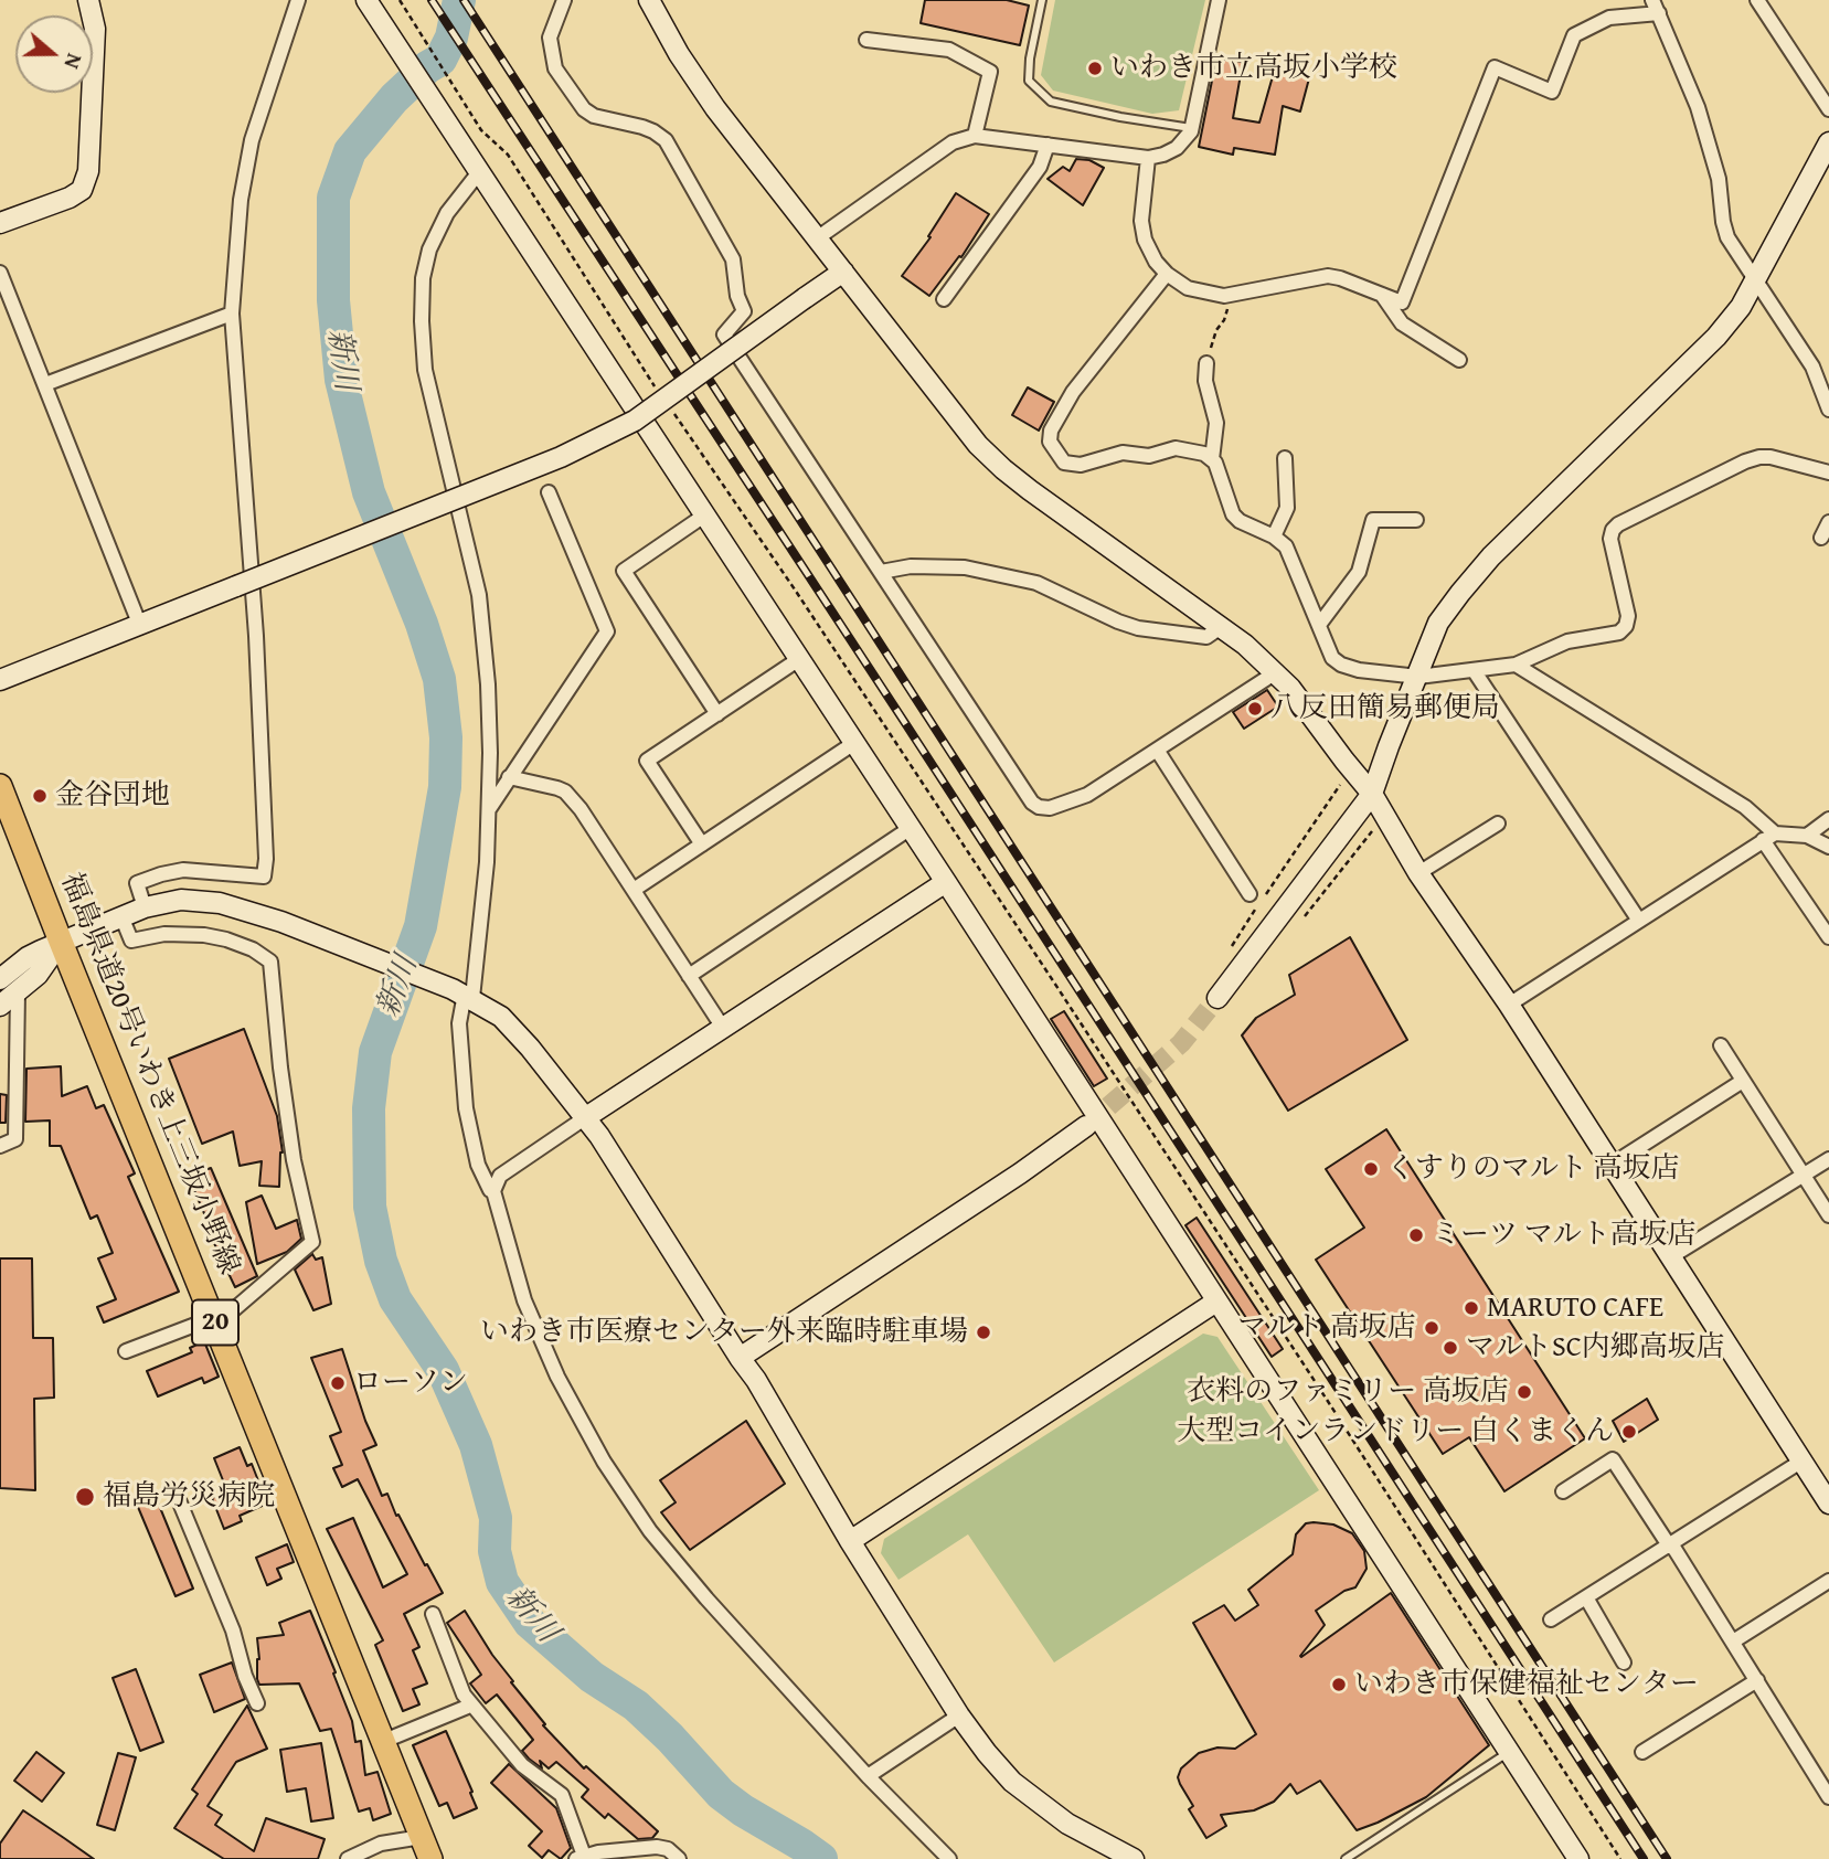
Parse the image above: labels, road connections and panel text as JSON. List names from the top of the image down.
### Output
{
  "streets": {
    "main road": ["福島県道20号いわき上三坂小野線", "20"]
  },
  "water": ["新川"],
  "places": [
    "いわき市立高坂小学校",
    "八反田簡易郵便局",
    "金谷団地",
    "くすりのマルト 高坂店",
    "ミーツ マルト高坂店",
    "MARUTO CAFE",
    "マルト 高坂店",
    "いわき市医療センター外来臨時駐車場",
    "マルトSC内郷高坂店",
    "ローソン",
    "衣料のファミリー 高坂店",
    "大型コインランドリー 白くまくん",
    "福島労災病院",
    "いわき市保健福祉センター"
  ],
  "north": "right"
}
